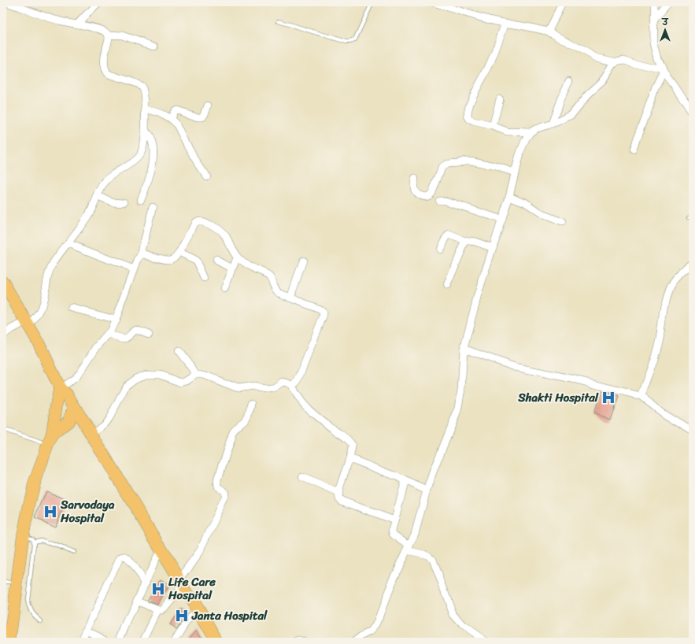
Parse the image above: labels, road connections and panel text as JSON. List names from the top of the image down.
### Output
{
  "places": {
    "hospital": [
      "Shakti Hospital",
      "Sarvodaya Hospital",
      "Life Care Hospital",
      "Janta Hospital"
    ]
  },
  "north": "top"
}
